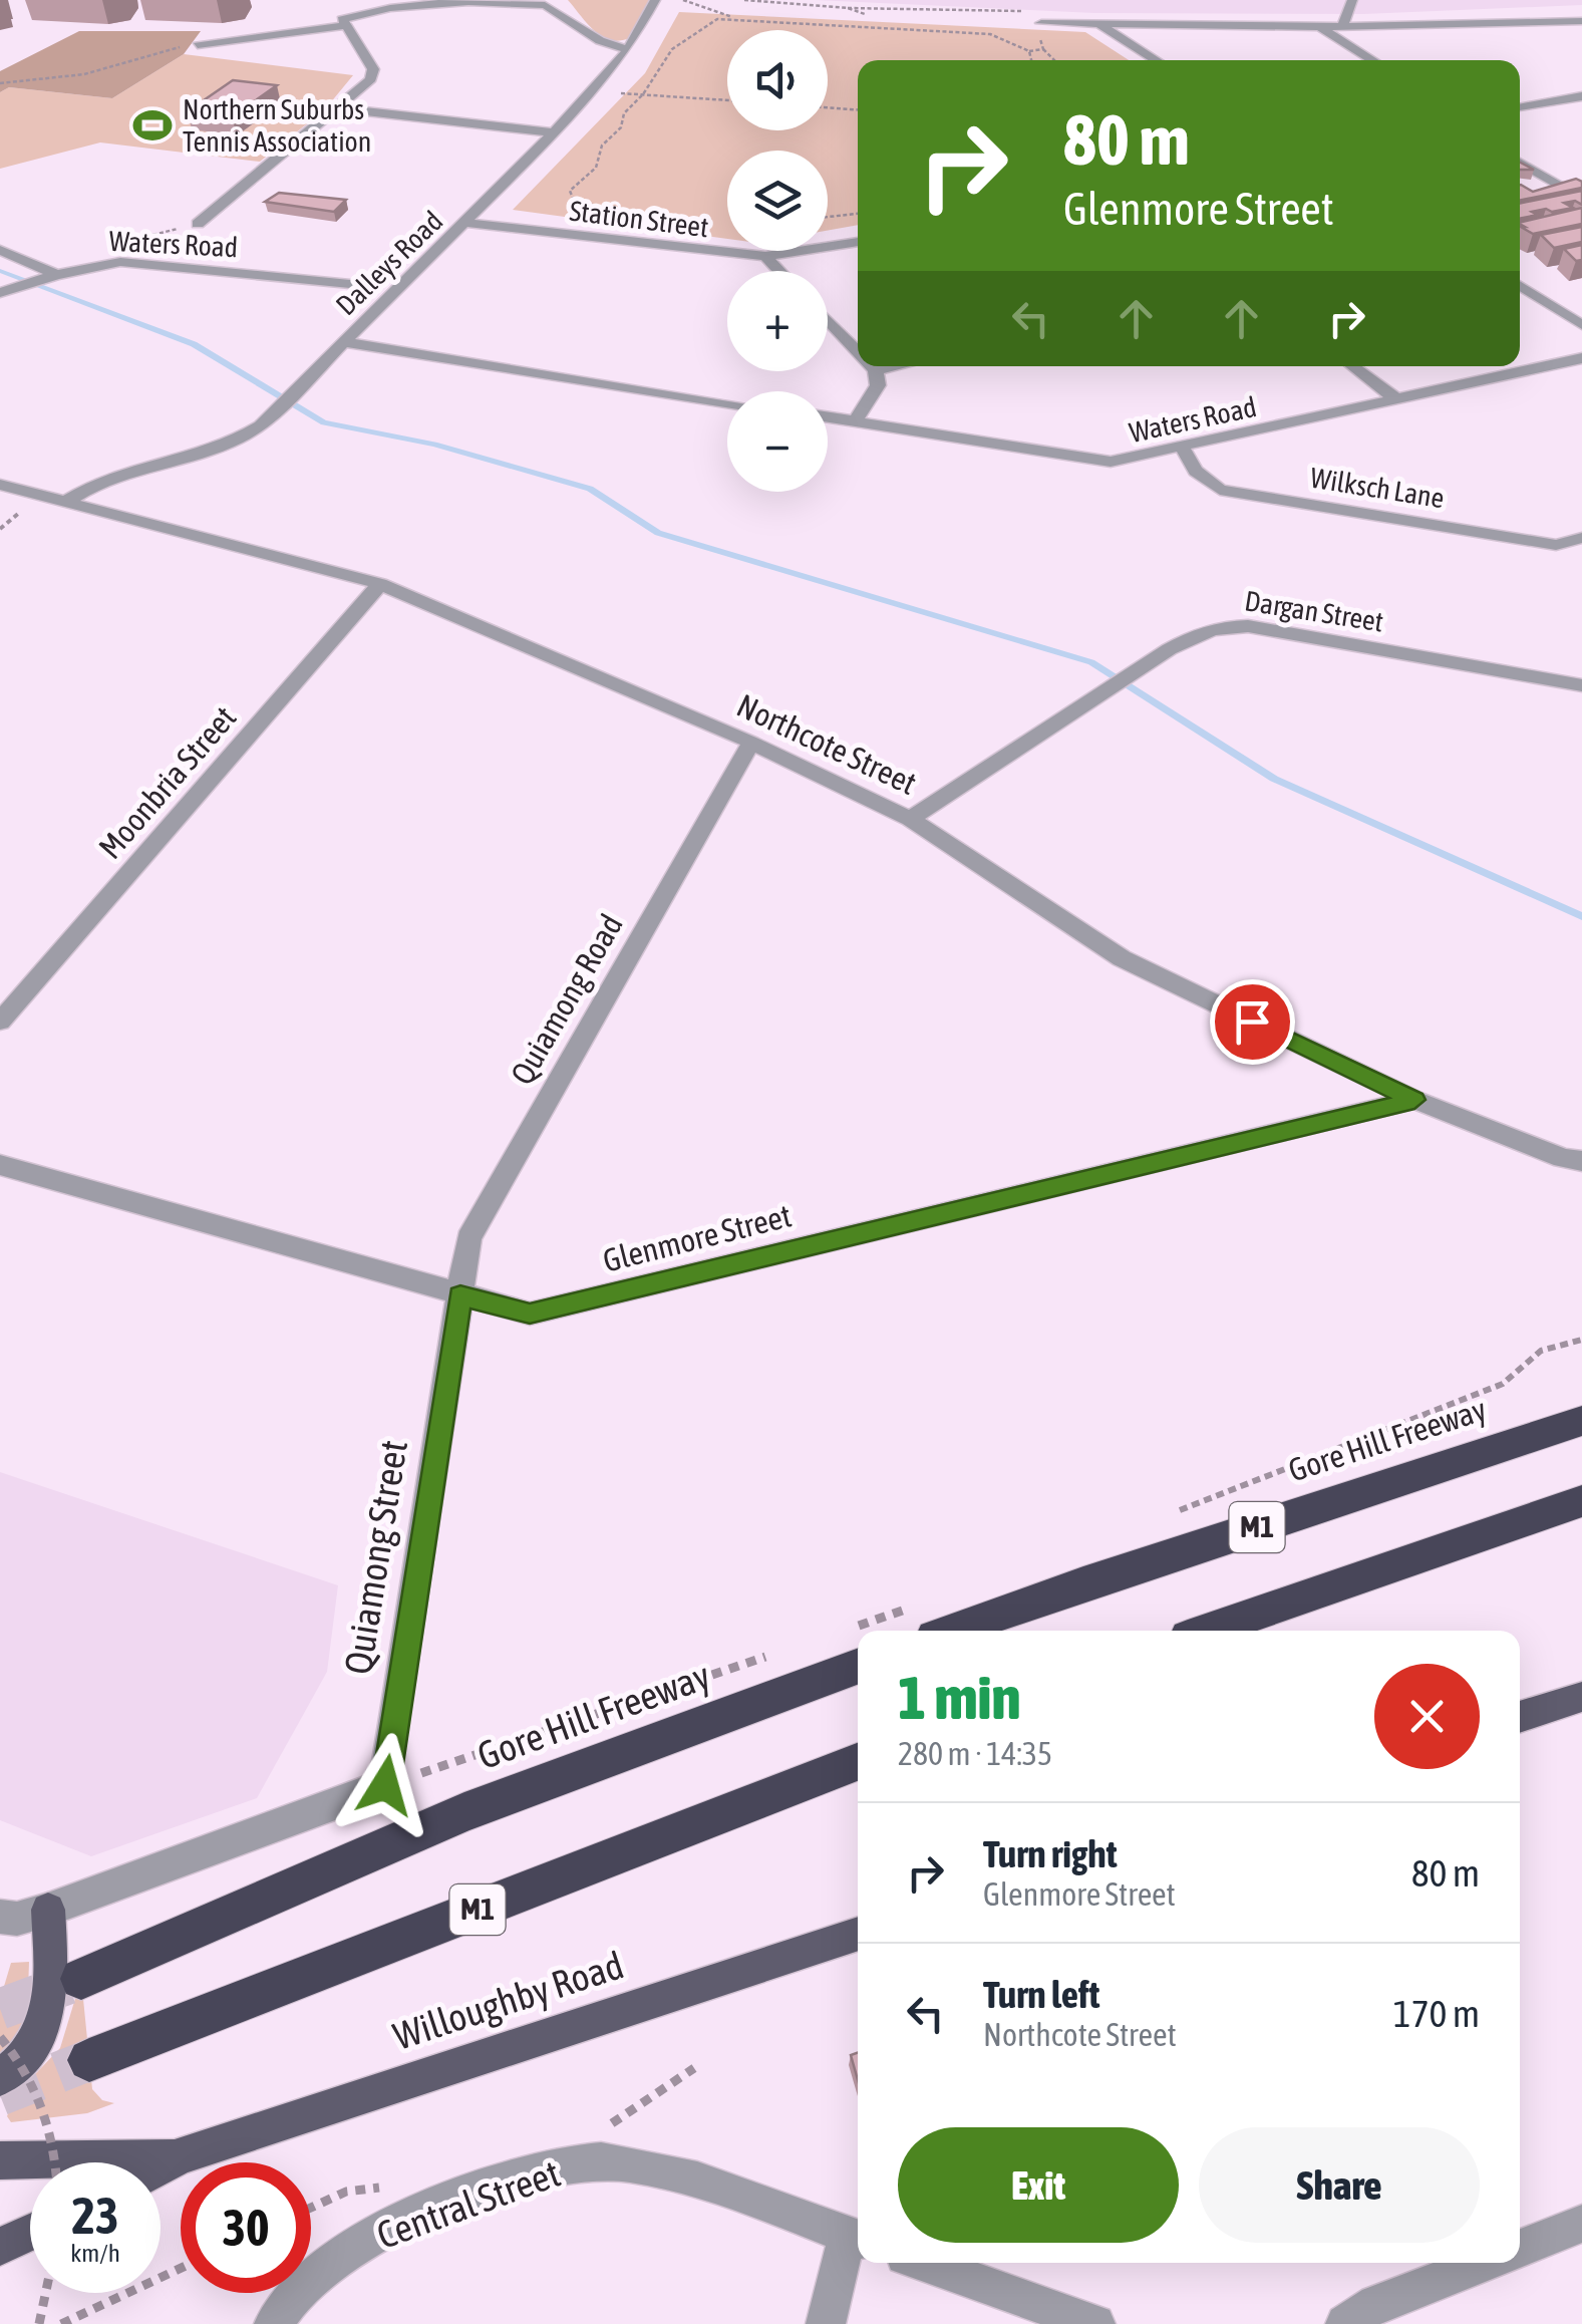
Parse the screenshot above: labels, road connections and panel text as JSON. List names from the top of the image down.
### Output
{
  "streets": {
    "highway": ["Gore Hill Freeway", "M1"],
    "main road": ["Willoughby Road"],
    "street": [
      "Station Street",
      "Waters Road",
      "Dalleys Road",
      "Wilksch Lane",
      "Dargan Street",
      "Northcote Street",
      "Moonbria Street",
      "Quiamong Road",
      "Glenmore Street",
      "Quiamong Street",
      "Central Street"
    ]
  },
  "crossings": [
    ["Station Street", "Dalleys Road"],
    ["Waters Road", "Wilksch Lane"],
    ["Dalleys Road", "Northcote Street"],
    ["Dargan Street", "Northcote Street"],
    ["Northcote Street", "Moonbria Street"],
    ["Northcote Street", "Quiamong Road"],
    ["Northcote Street", "Glenmore Street"],
    ["Quiamong Road", "Glenmore Street"],
    ["Quiamong Road", "Quiamong Street"],
    ["Glenmore Street", "Quiamong Street"]
  ],
  "places": {
    "sports": ["Northern Suburbs Tennis Association"]
  },
  "page": {
    "map_buttons": ["+", "−"],
    "turn": ["80 m", "Glenmore Street"],
    "heading": ["1 min", "280 m · 14:35"],
    "list": [
      {
        "name": "Turn right",
        "note": "Glenmore Street",
        "value": "80 m"
      },
      {
        "name": "Turn left",
        "note": "Northcote Street",
        "value": "170 m"
      }
    ],
    "buttons": ["Exit", "Share"],
    "speed": "23 km/h",
    "limit": "30"
  }
}
